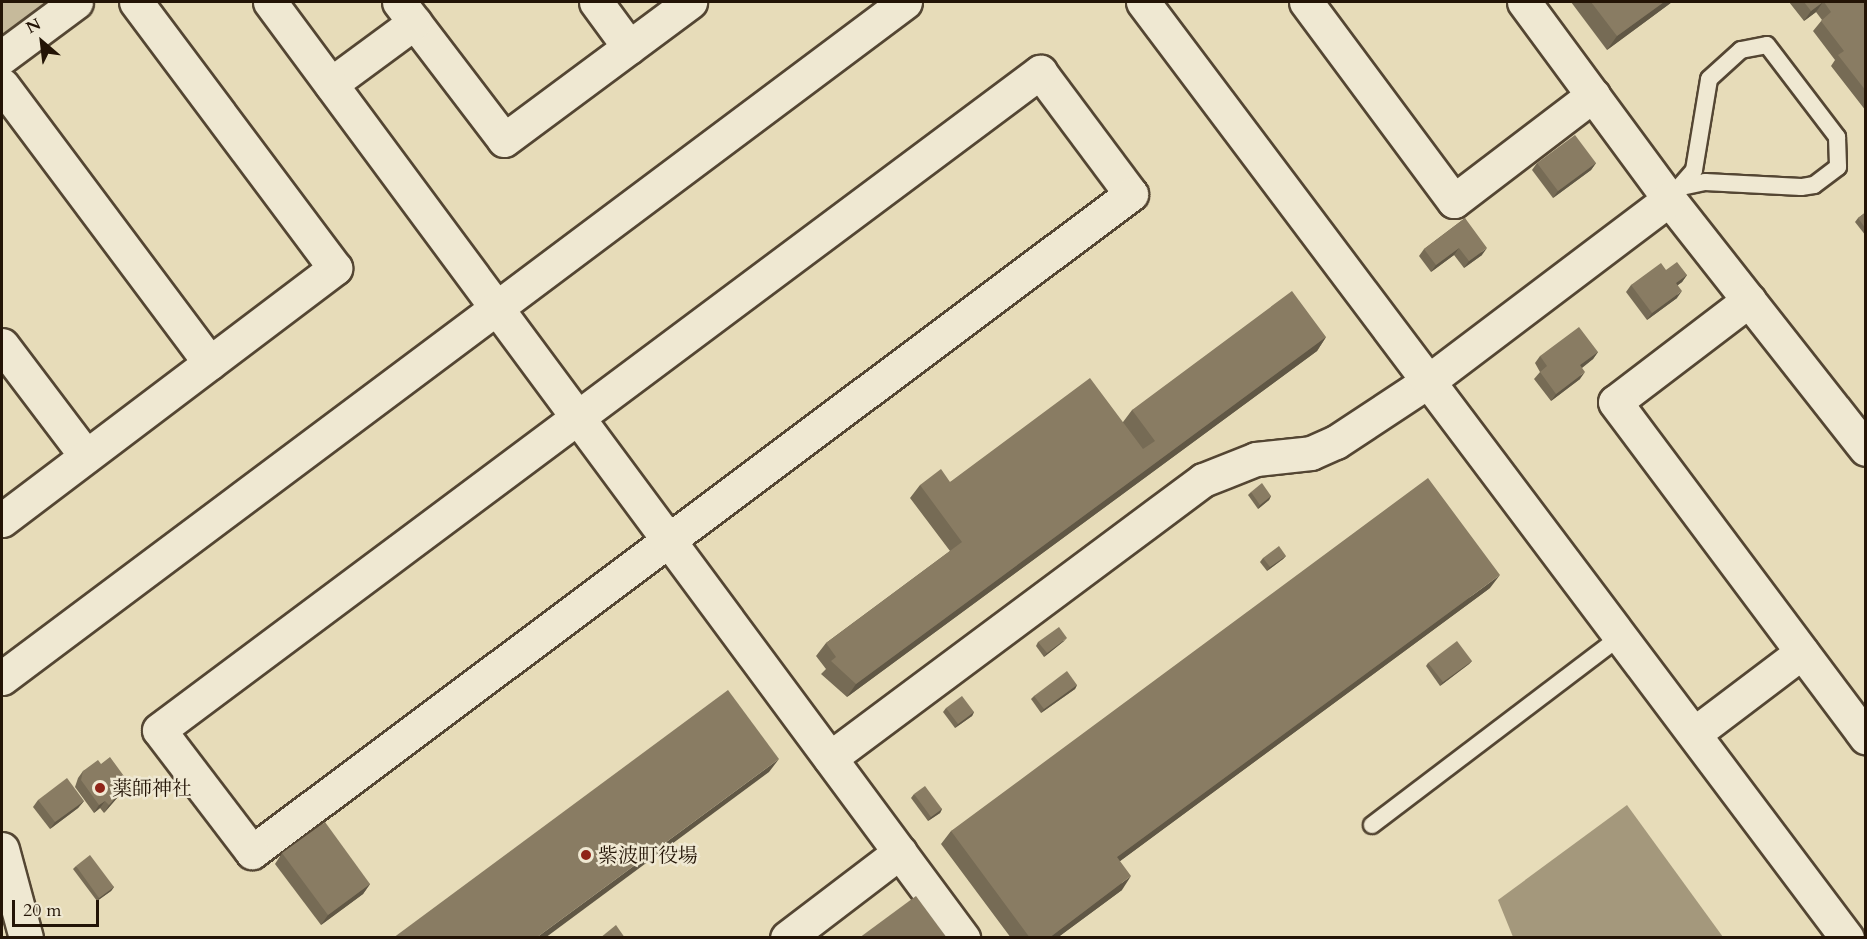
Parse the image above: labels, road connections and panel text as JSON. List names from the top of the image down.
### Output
{
  "places": ["薬師神社", "紫波町役場"],
  "scale_bar": "20 m",
  "north": "top left"
}
